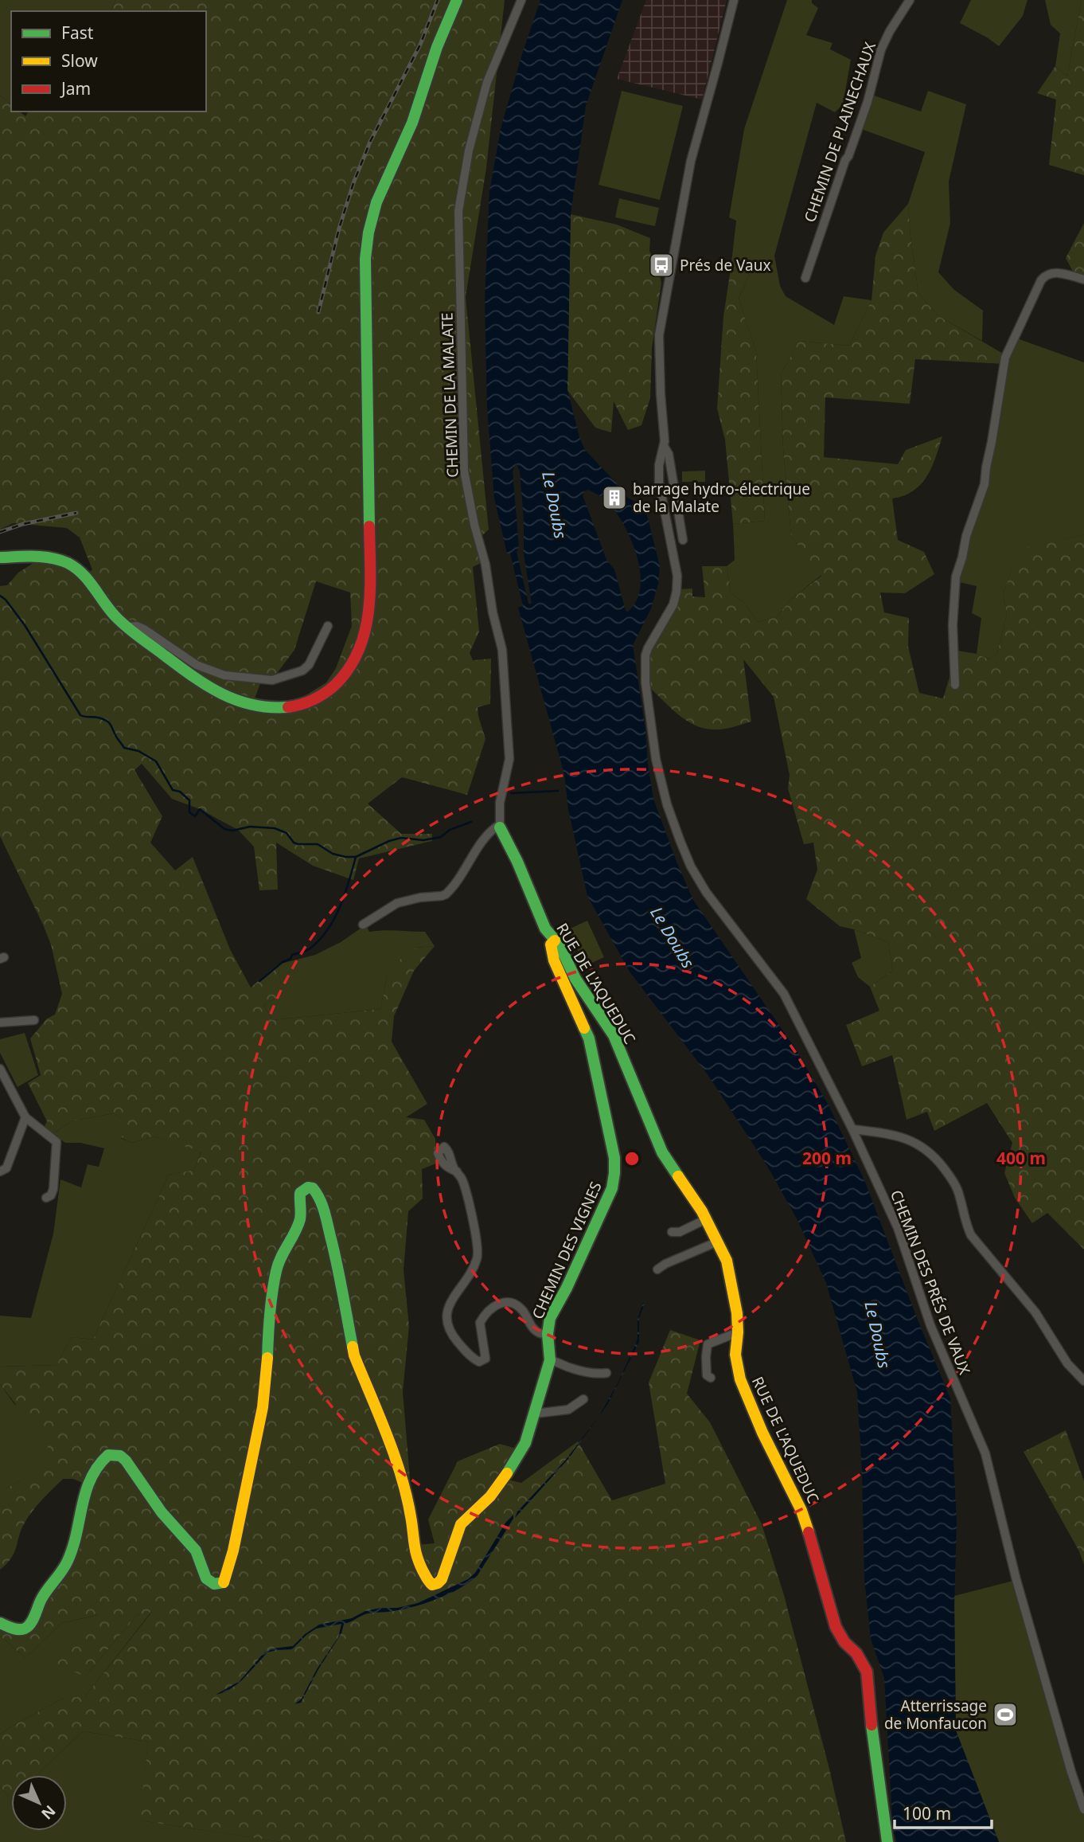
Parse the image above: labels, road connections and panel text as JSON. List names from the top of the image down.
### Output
{
  "streets": {
    "street": [
      "CHEMIN DE PLAINECHAUX",
      "CHEMIN DE LA MALATE",
      "RUE DE L'AQUEDUC",
      "CHEMIN DES VIGNES",
      "CHEMIN DES PRÉS DE VAUX"
    ]
  },
  "crossings": [
    ["CHEMIN DE LA MALATE", "RUE DE L'AQUEDUC"],
    ["RUE DE L'AQUEDUC", "CHEMIN DES VIGNES"]
  ],
  "water": ["Le Doubs"],
  "places": {
    "bus stop": ["Prés de Vaux"],
    "building": ["barrage hydro-électrique de la Malate"],
    "sports": ["Atterrissage de Monfaucon"]
  },
  "legend": ["Fast", "Slow", "Jam"],
  "scale_bar": "100 m",
  "north": "bottom right",
  "rings": ["200 m", "400 m"]
}
